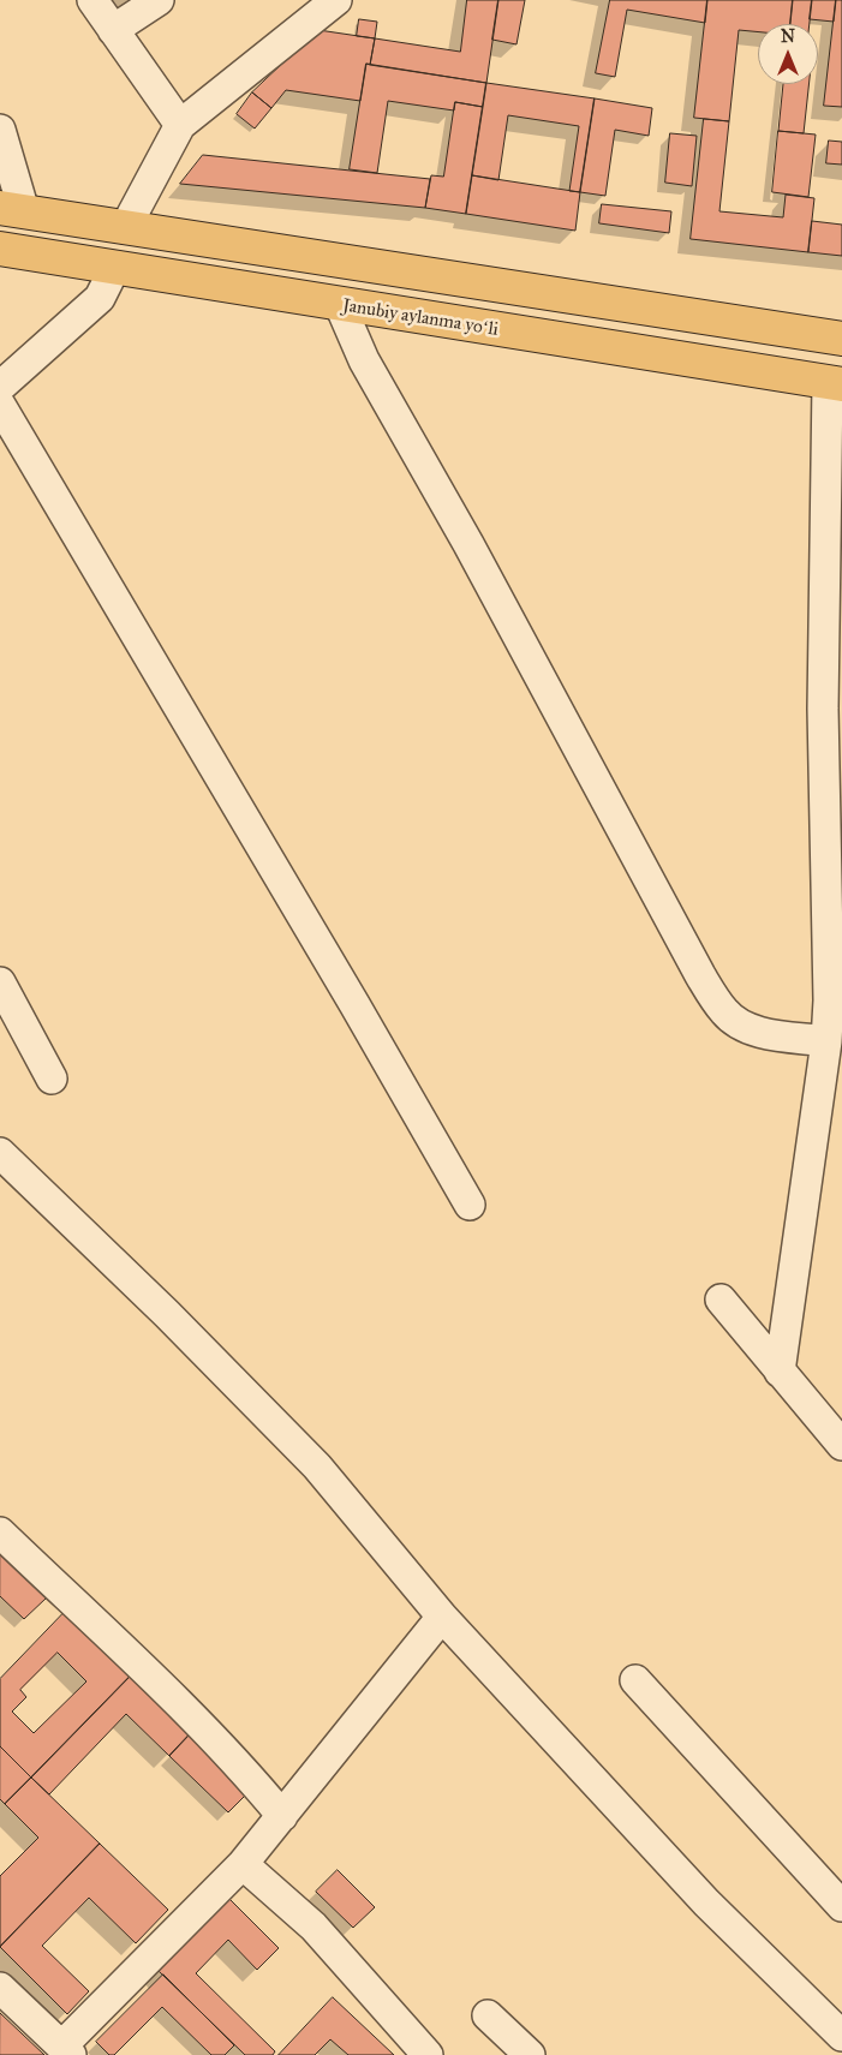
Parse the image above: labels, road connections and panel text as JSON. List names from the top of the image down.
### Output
{
  "streets": {
    "highway": ["Janubiy aylanma yoʻli"]
  },
  "north": "top"
}
